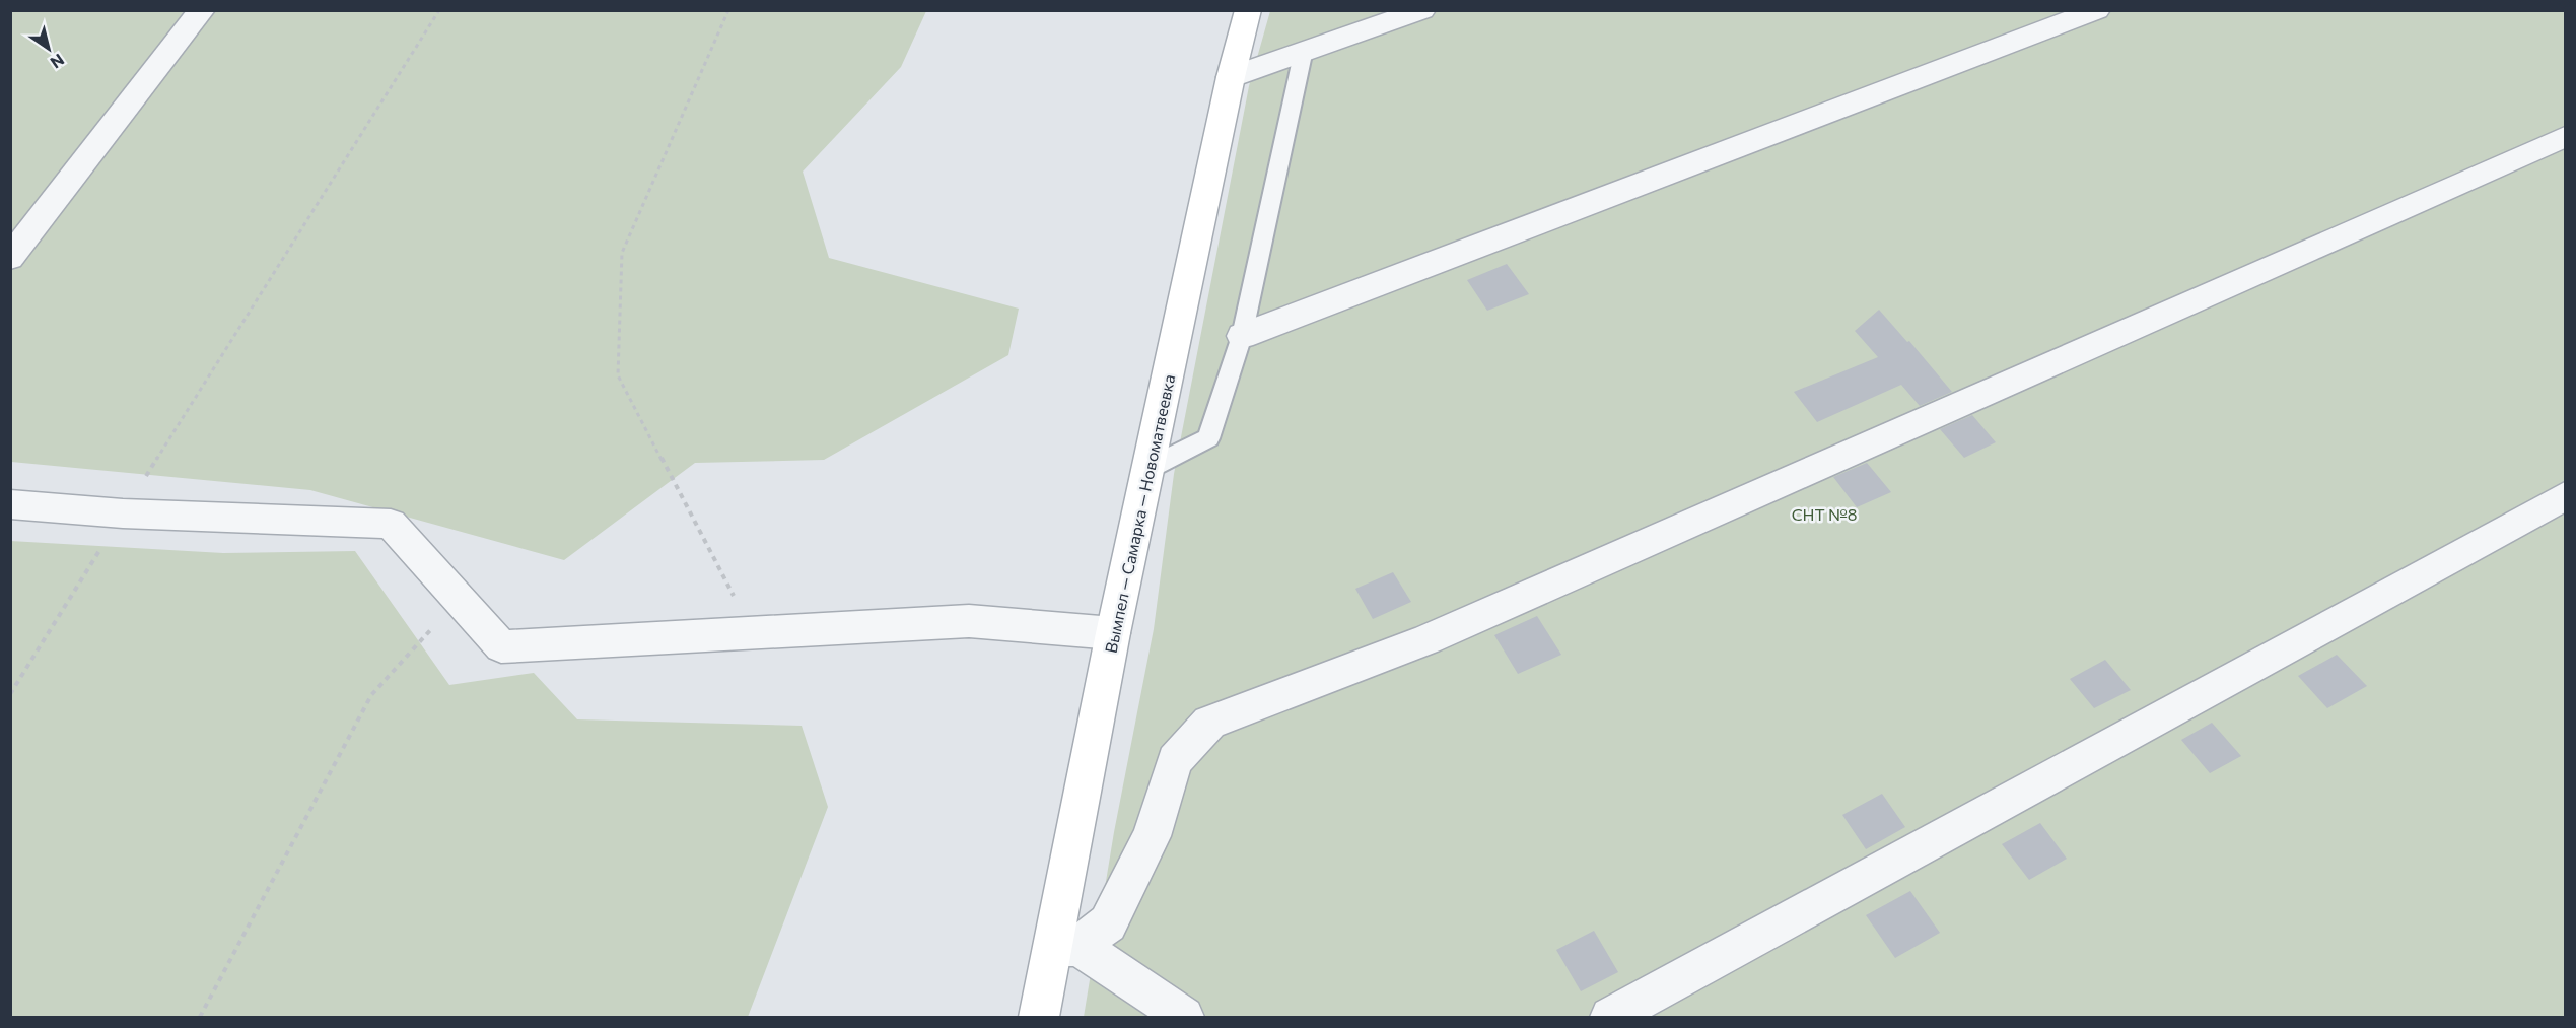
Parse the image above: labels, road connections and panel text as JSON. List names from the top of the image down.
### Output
{
  "streets": {
    "main road": ["Вымпел — Самарка — Новоматвеевка"]
  },
  "parks": ["СНТ №8"],
  "north": "bottom right"
}
